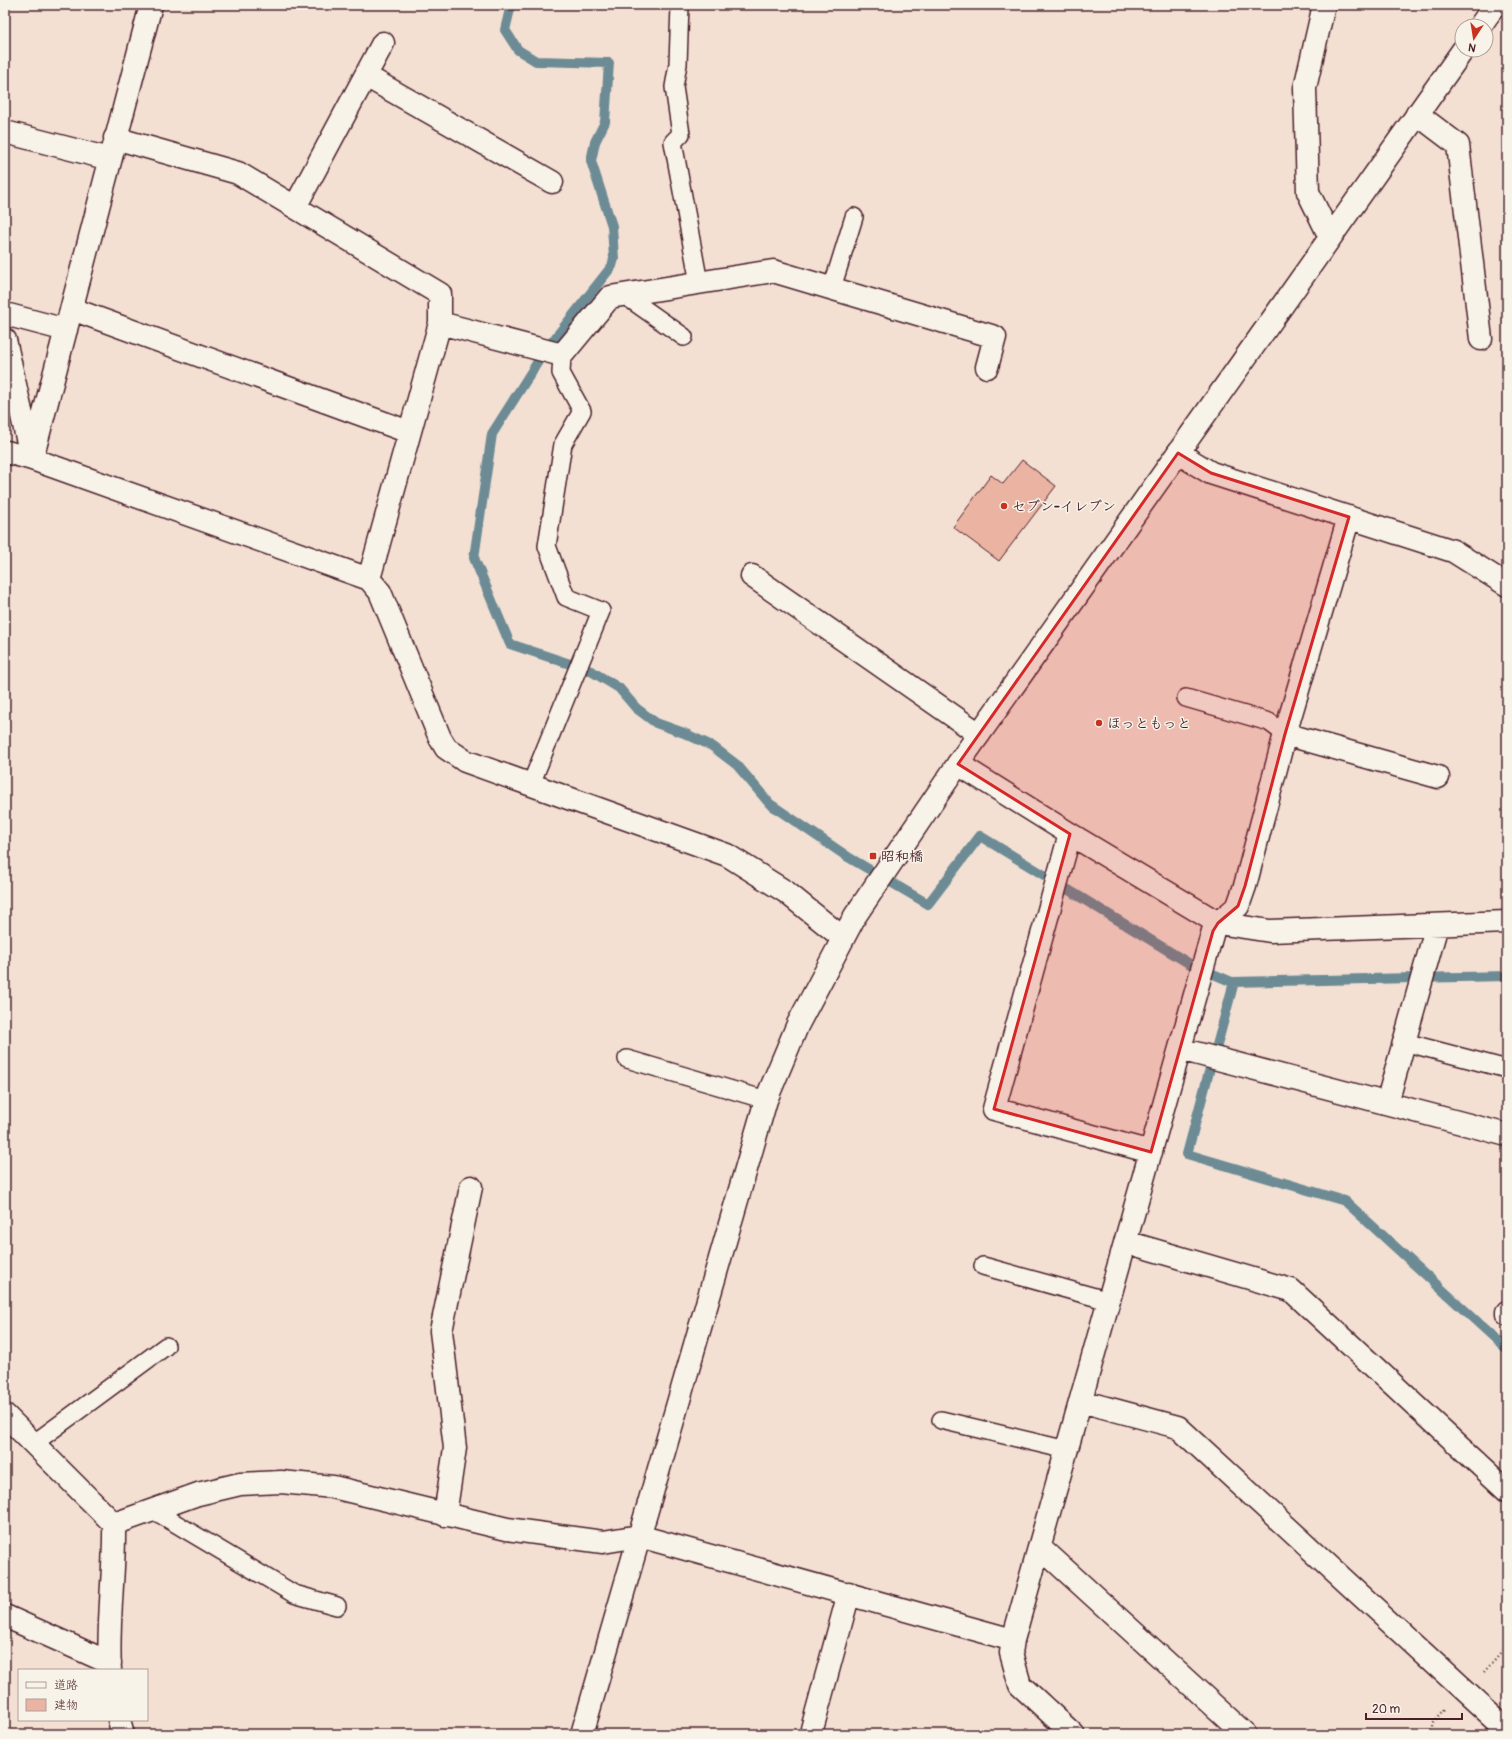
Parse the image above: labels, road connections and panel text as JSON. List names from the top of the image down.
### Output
{
  "places": {
    "other": ["セブン-イレブン", "ほっともっと"],
    "transit": ["昭和橋"]
  },
  "legend": ["道路", "建物"],
  "scale_bar": "20 m",
  "north": "bottom"
}
